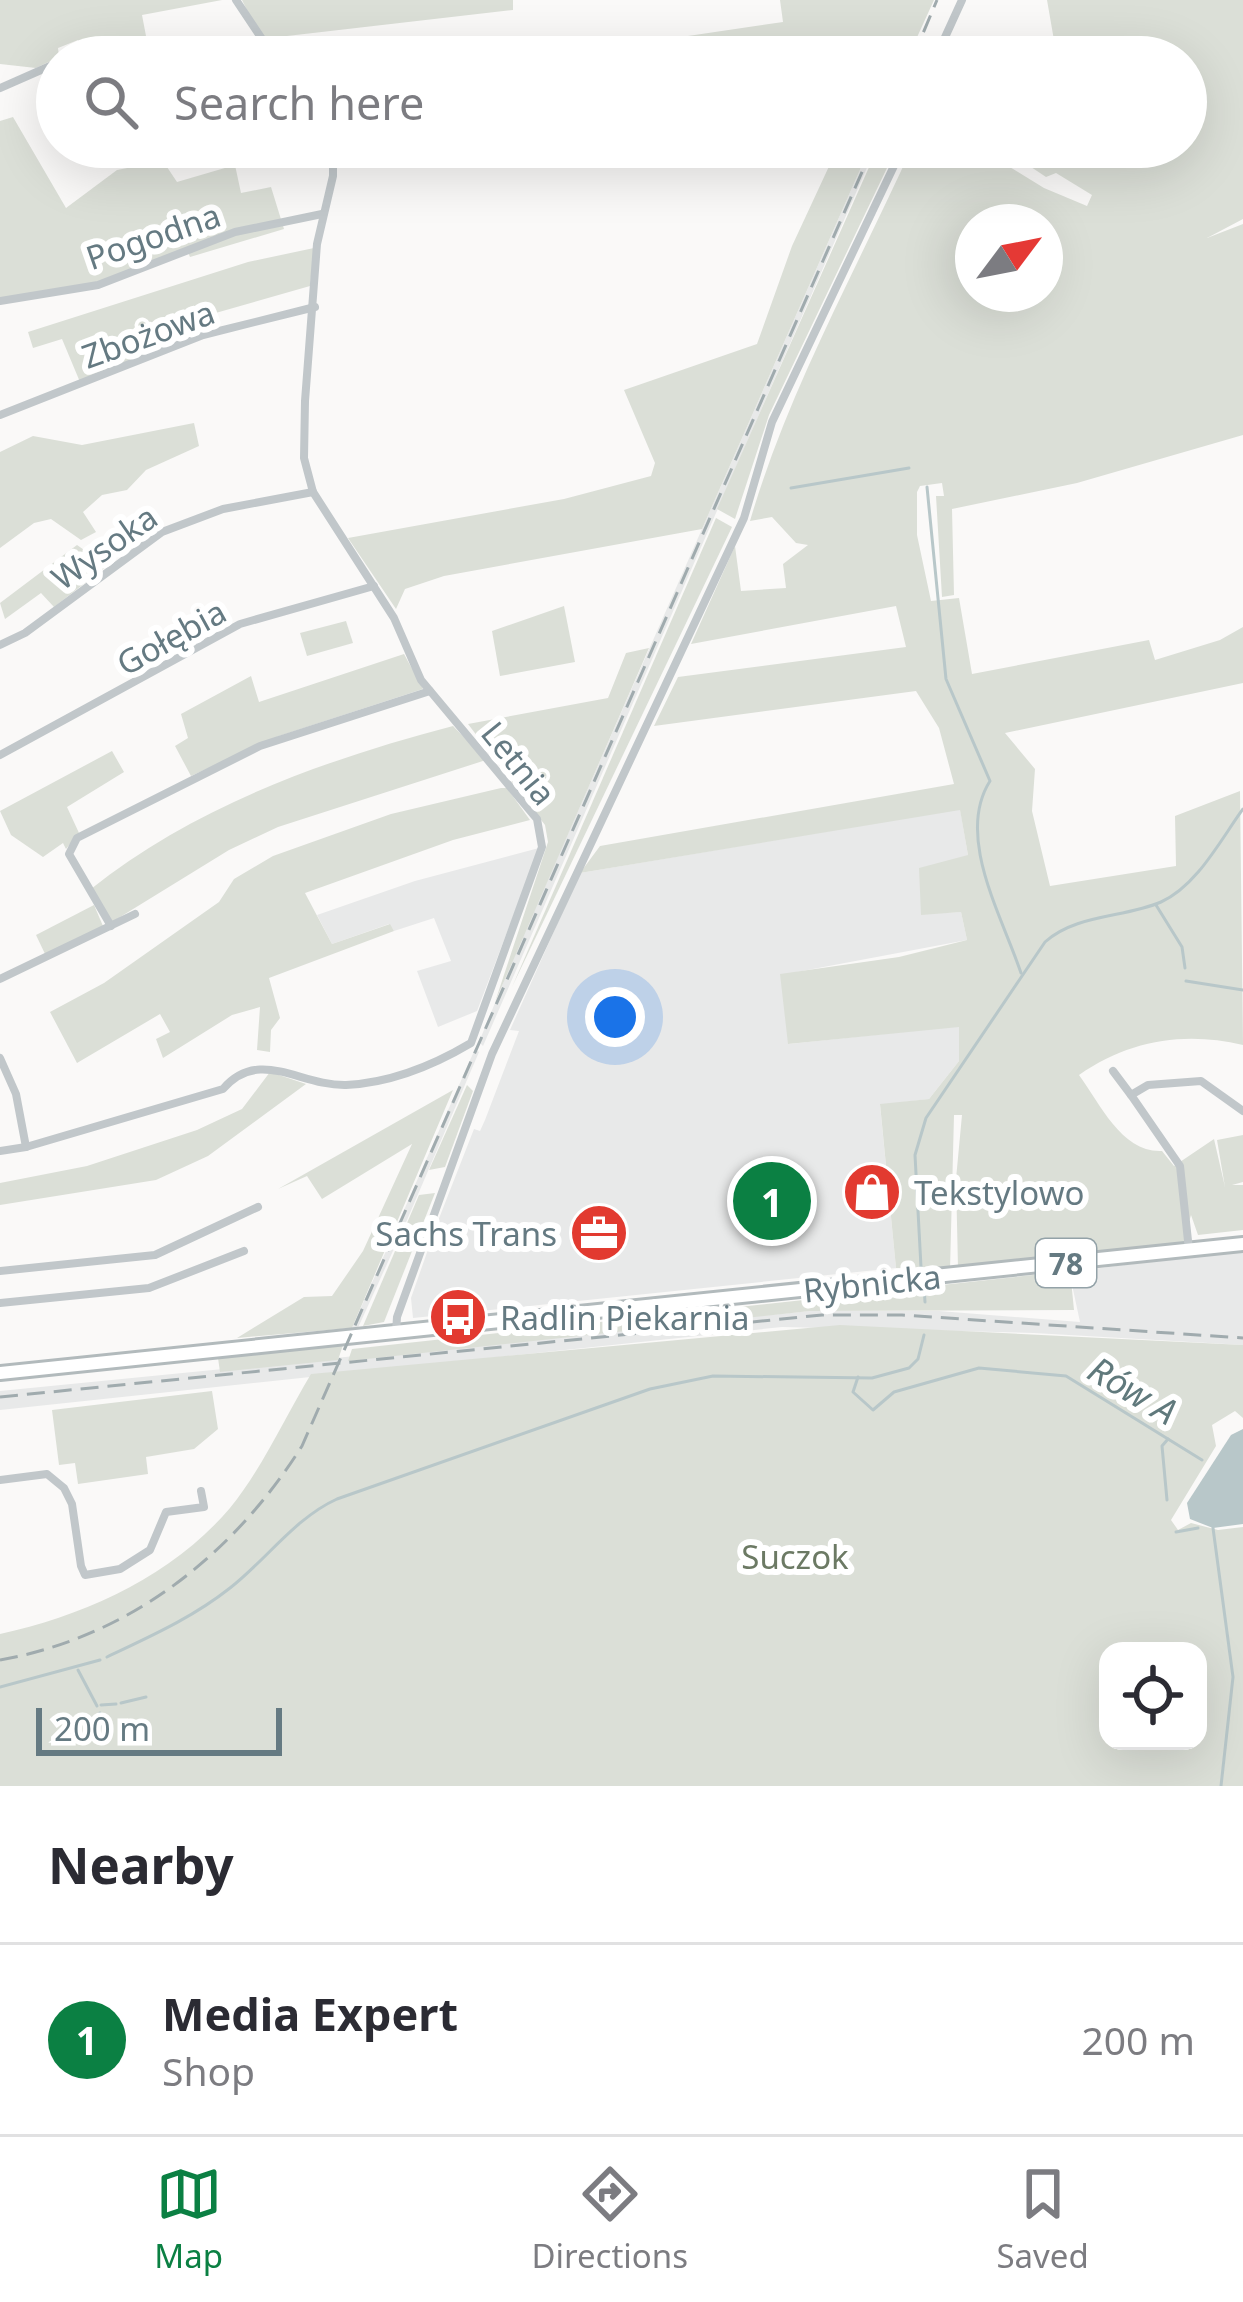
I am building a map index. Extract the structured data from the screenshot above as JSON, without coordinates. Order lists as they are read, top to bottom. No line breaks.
{"streets":{"main road":["78","Rybnicka"],"street":["Pogodna","Zbożowa","Wysoka","Gołębia","Letnia"]},"crossings":[["Pogodna","Letnia"],["Zbożowa","Letnia"],["Wysoka","Letnia"],["Gołębia","Letnia"],["Letnia","Rybnicka"]],"water":["Rów A"],"parks":["Suczok"],"places":{"shop":["Tekstylowo"],"office":["Sachs Trans"],"bus stop":["Radlin Piekarnia"]},"scale_bar":"200 m","north":"top right","page":{"search":"Search here","pins":"1","scale":"200 m","heading":"Nearby","list":[{"mark":"1","name":"Media Expert","note":"Shop","value":"200 m"}],"nav":["Map","Directions","Saved"]}}
